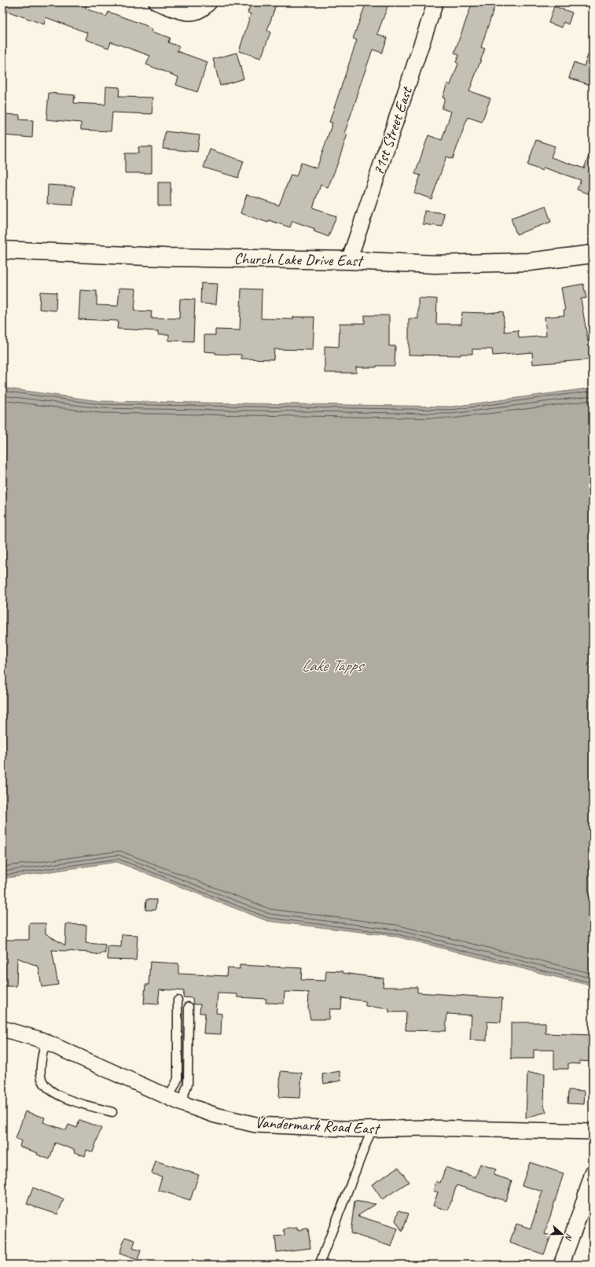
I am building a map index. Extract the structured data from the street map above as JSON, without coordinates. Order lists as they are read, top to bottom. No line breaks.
{"streets":{"street":["71st Street East","Church Lake Drive East","Vandermark Road East"]},"crossings":[["71st Street East","Church Lake Drive East"]],"water":["Lake Tapps"],"north":"right"}
